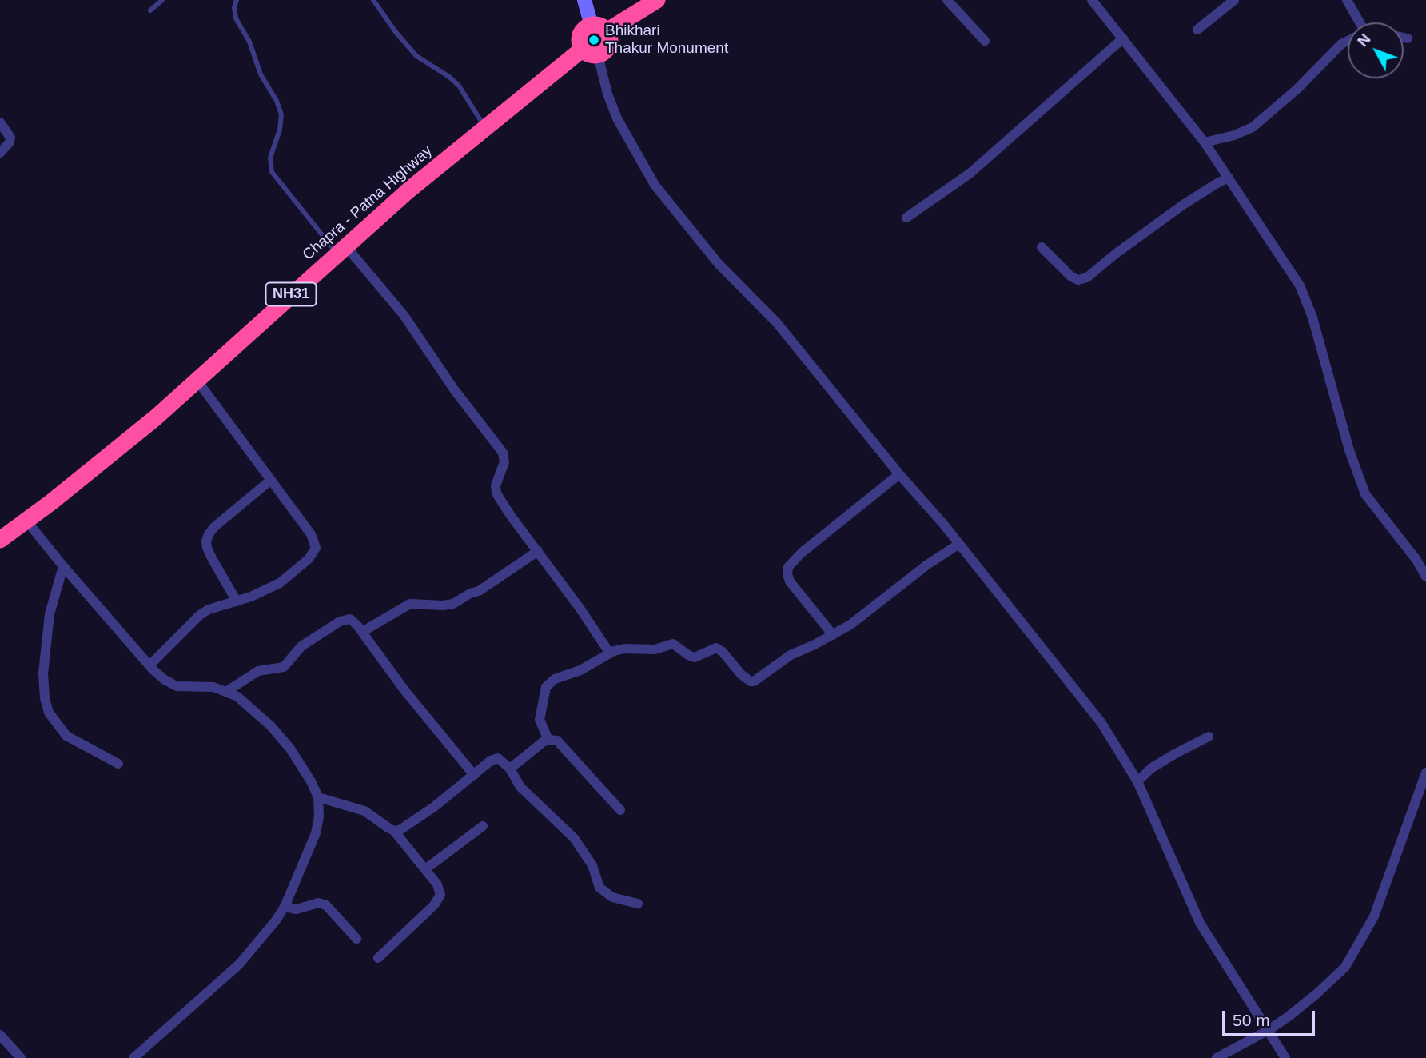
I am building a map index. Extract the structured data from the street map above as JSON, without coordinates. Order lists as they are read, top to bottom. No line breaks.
{"streets":{"highway":["Chapra - Patna Highway","NH31"]},"crossings":[["Chapra - Patna Highway","NH31"]],"places":["Bhikhari Thakur Monument"],"scale_bar":"50 m","north":"top left"}
